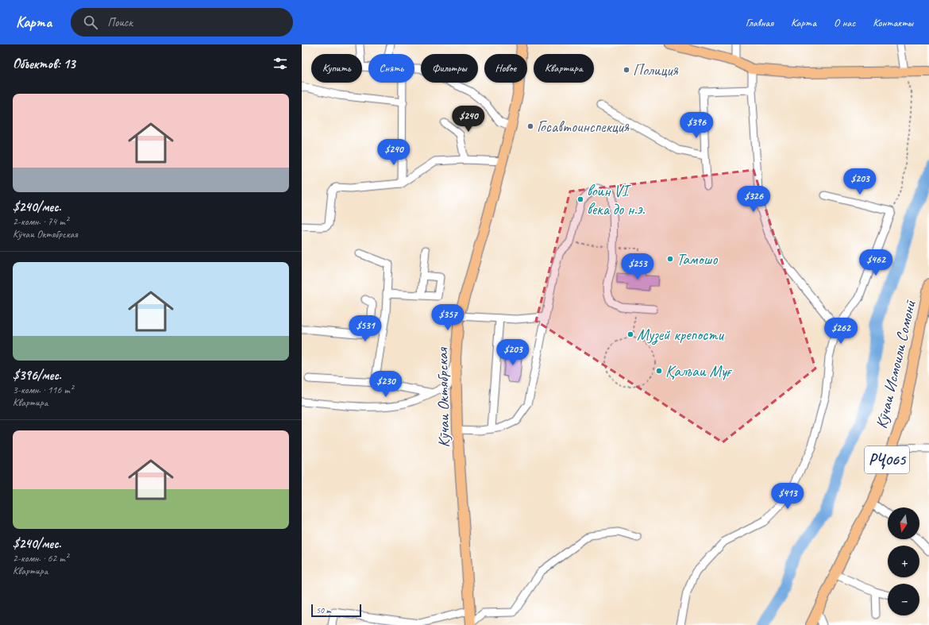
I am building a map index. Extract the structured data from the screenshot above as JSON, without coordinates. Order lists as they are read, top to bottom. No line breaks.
{"streets":{"main road":["Кӯчаи Исмоили Сомонӣ","Кӯчаи Октябрская","РҶ065"]},"places":["Полиция","Госавтоинспекция","воин VI века до н.э.","Тамошо","Музей крепости","Қалъаи Муғ"],"scale_bar":"50 m","north":"bottom","page":{"header":"Карта","search":"Поиск","nav":["Главная","Карта","О нас","Контакты"],"heading":"Объектов: 13","chip":["Купить","Снять","Фильтры","Новое","Квартира"],"list":[{"name":"$240/мес.","note":"2-комн. · 74 m² · Кӯчаи Октябрская"},{"name":"$396/мес.","note":"3-комн. · 116 m² · Квартира"},{"name":"$240/мес.","note":"2-комн. · 62 m² · Квартира"}],"price":["$240","$396","$240","$203","$326","$462","$253","$357","$531","$262","$203","$230","$413"],"map_buttons":["+","−"],"scale":"50 m"}}
